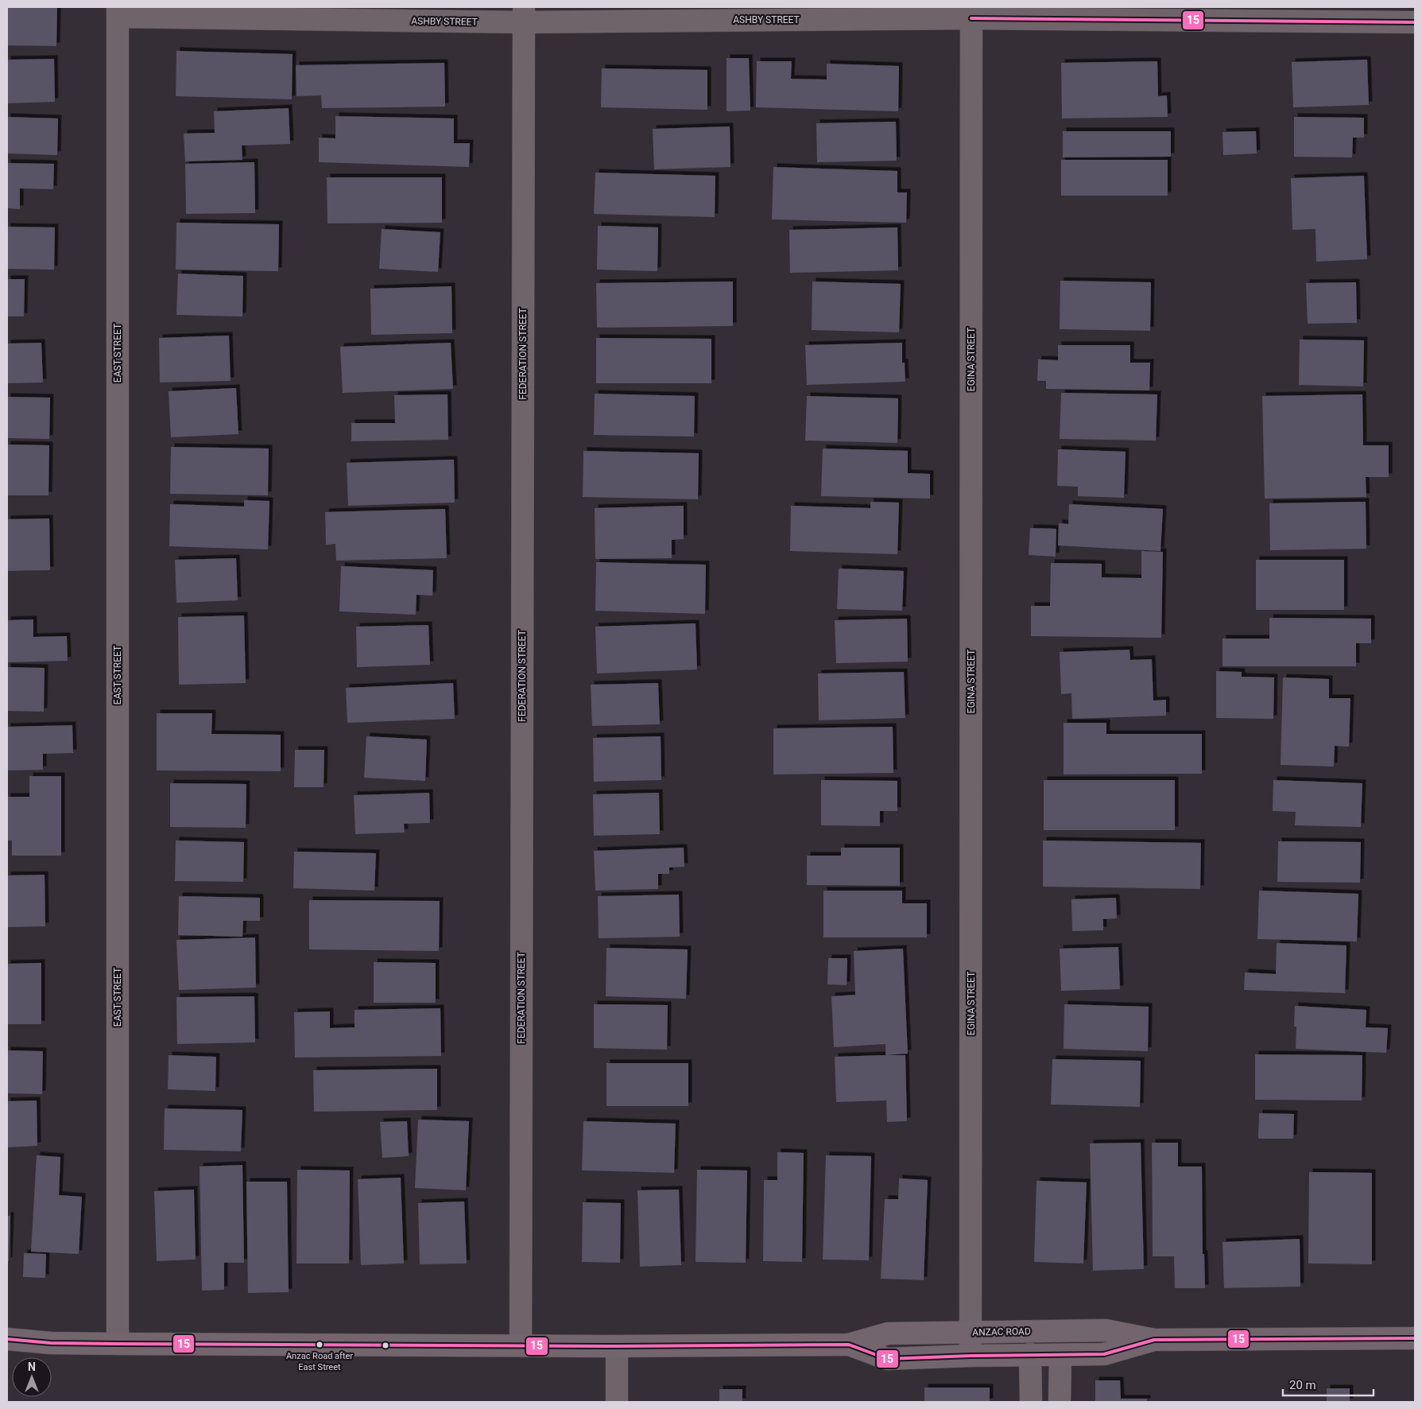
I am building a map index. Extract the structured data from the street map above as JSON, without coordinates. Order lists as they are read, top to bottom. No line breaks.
{"streets":{"main road":["ANZAC ROAD"],"street":["ASHBY STREET","EAST STREET","FEDERATION STREET","EGINA STREET"]},"crossings":[["ASHBY STREET","EAST STREET"],["ASHBY STREET","FEDERATION STREET"],["ASHBY STREET","EGINA STREET"],["EAST STREET","ANZAC ROAD"],["FEDERATION STREET","ANZAC ROAD"],["EGINA STREET","ANZAC ROAD"]],"places":["Anzac Road after East Street"],"lines":["transit line 15"],"scale_bar":"20 m","north":"top"}
